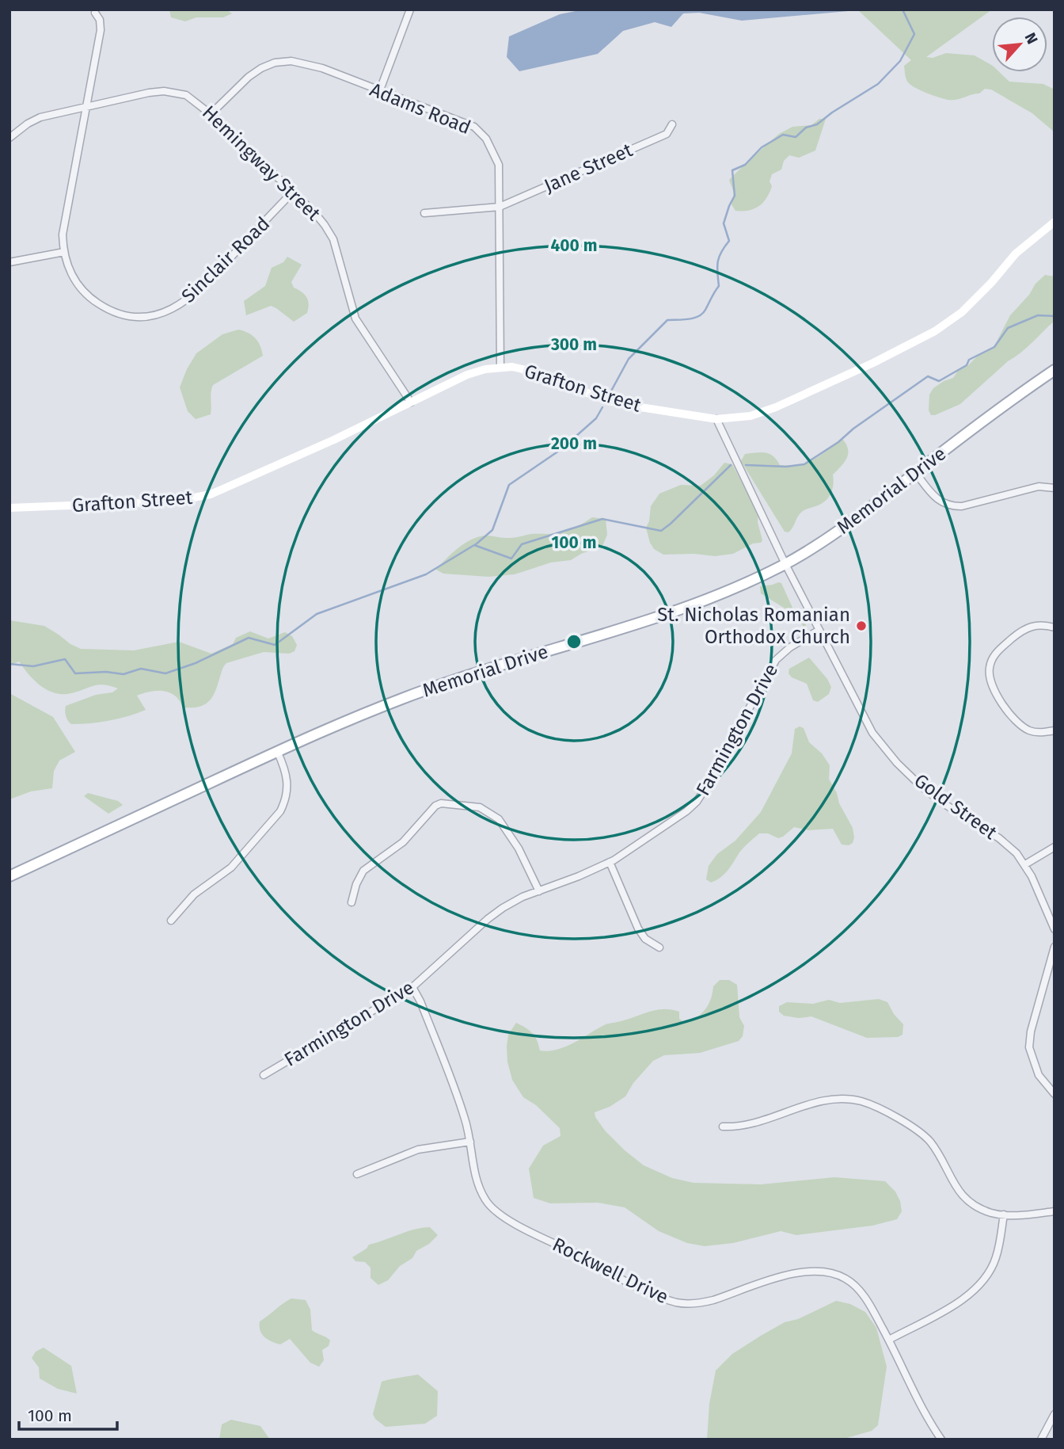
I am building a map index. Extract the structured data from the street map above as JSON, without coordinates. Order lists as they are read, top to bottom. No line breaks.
{"streets":{"main road":["Memorial Drive"],"street":["Adams Road","Hemingway Street","Jane Street","Sinclair Road","Grafton Street","Farmington Drive","Gold Street","Rockwell Drive"]},"crossings":[["Adams Road","Hemingway Street"],["Adams Road","Jane Street"],["Adams Road","Grafton Street"],["Hemingway Street","Sinclair Road"],["Hemingway Street","Grafton Street"],["Grafton Street","Gold Street"],["Memorial Drive","Gold Street"],["Farmington Drive","Gold Street"],["Farmington Drive","Rockwell Drive"]],"places":["St. Nicholas Romanian Orthodox Church"],"scale_bar":"100 m","north":"top right","rings":["400 m","300 m","200 m","100 m"]}
